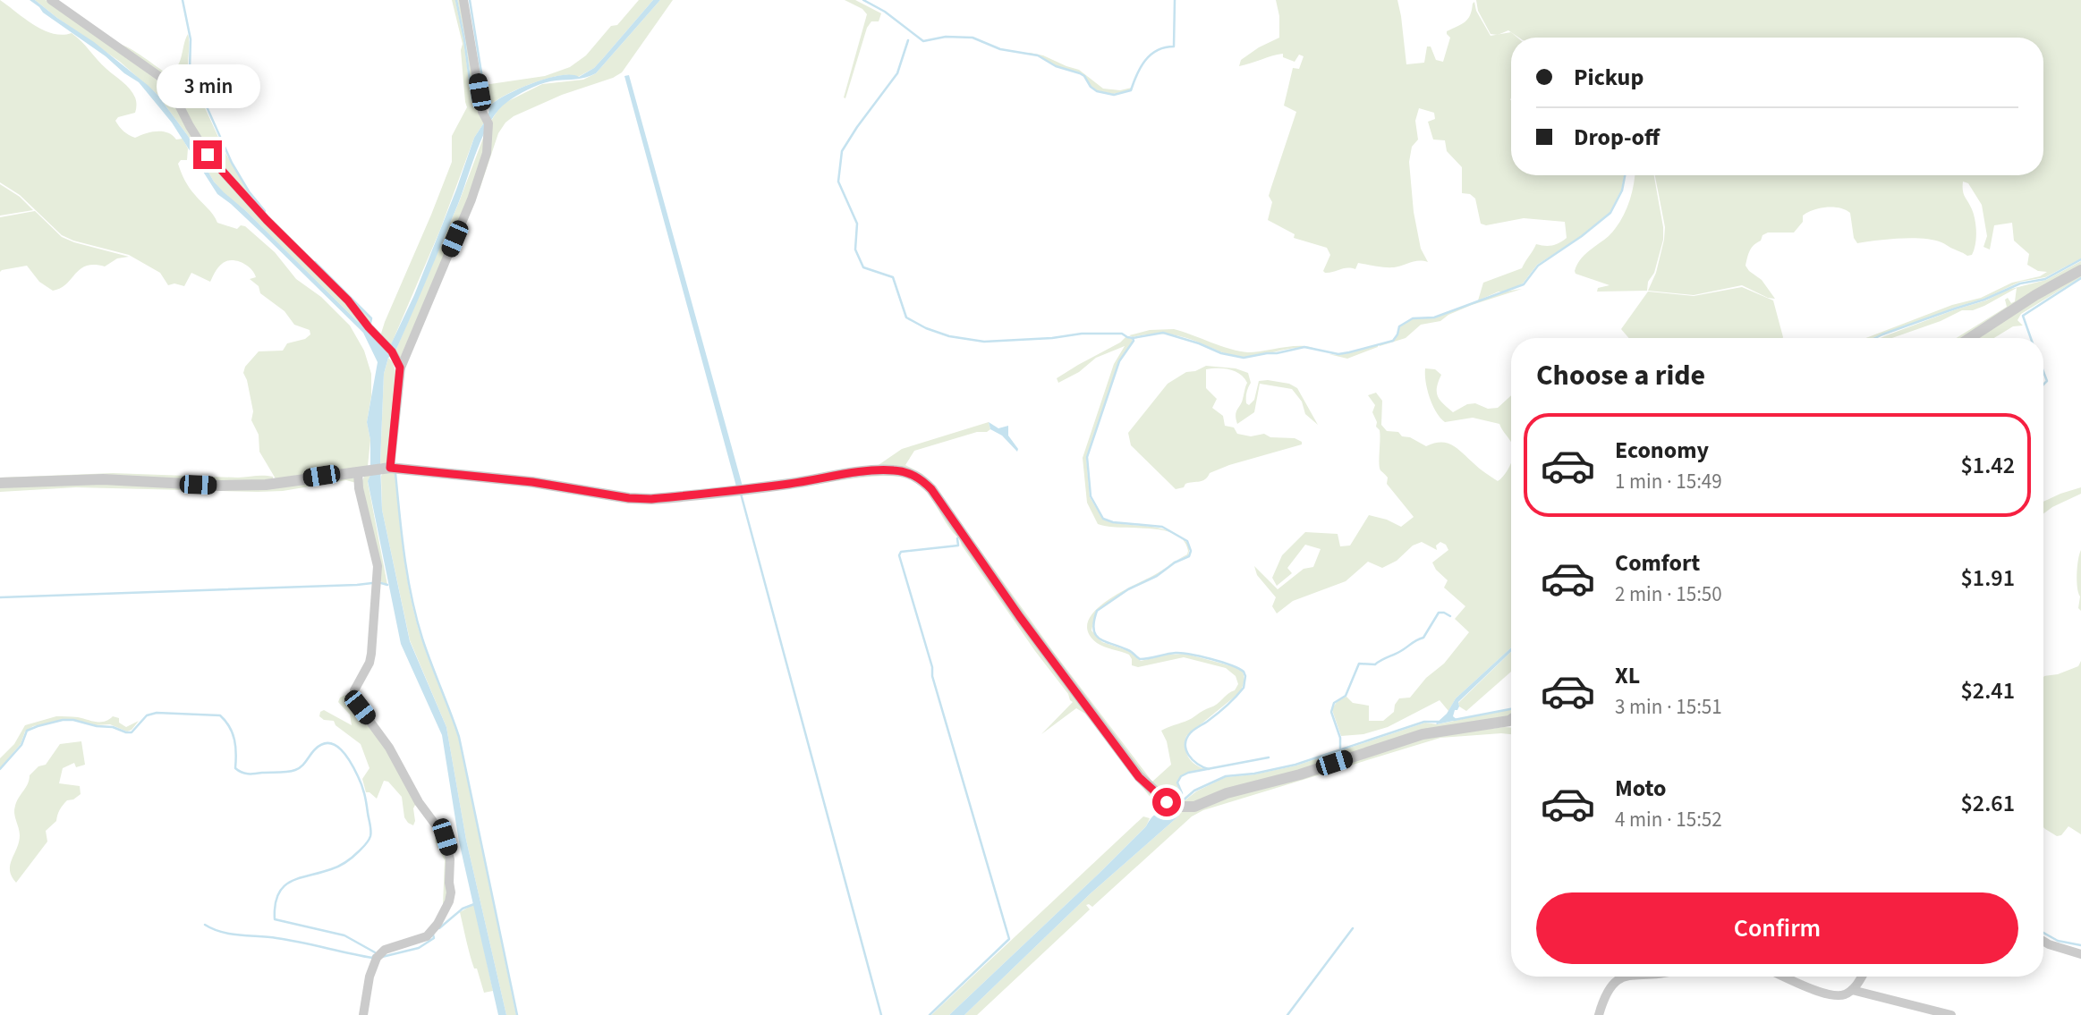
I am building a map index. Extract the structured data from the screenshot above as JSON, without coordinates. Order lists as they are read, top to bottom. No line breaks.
{"page":{"banner":["Pickup","Drop-off"],"bubble":"3 min","heading":"Choose a ride","list":[{"name":"Economy","note":"1 min · 15:49","value":"$1.42"},{"name":"Comfort","note":"2 min · 15:50","value":"$1.91"},{"name":"XL","note":"3 min · 15:51","value":"$2.41"},{"name":"Moto","note":"4 min · 15:52","value":"$2.61"}],"buttons":"Confirm"}}
